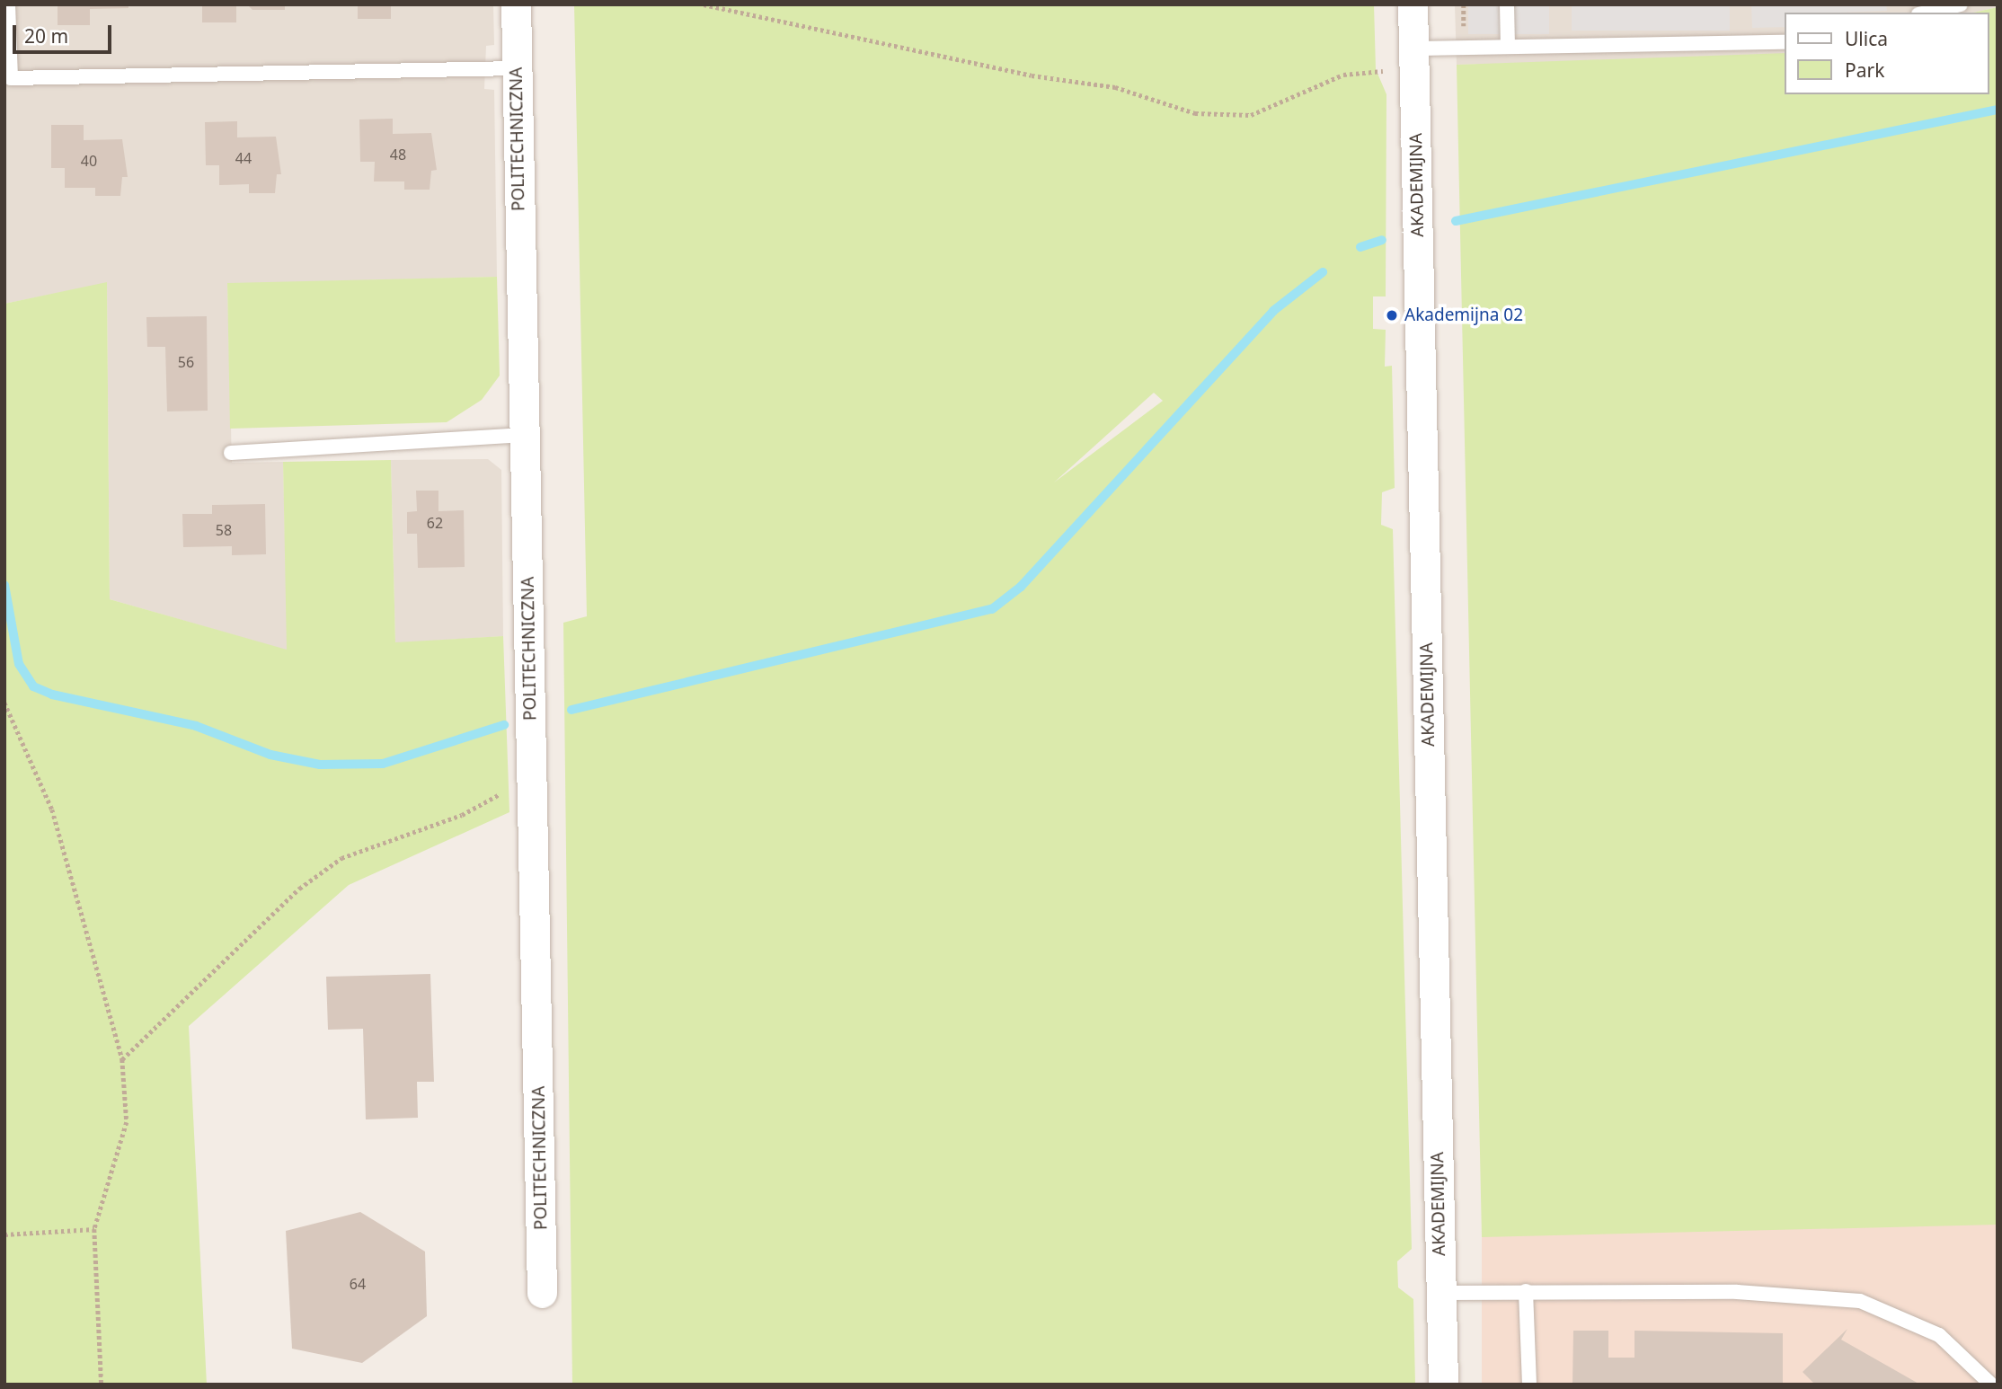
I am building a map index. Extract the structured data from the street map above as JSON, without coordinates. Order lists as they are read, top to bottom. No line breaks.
{"streets":{"street":["POLITECHNICZNA","AKADEMIJNA"]},"places":["Akademijna 02"],"house_numbers":["48","44","40","56","62","58","64"],"legend":["Ulica","Park"],"scale_bar":"20 m"}
